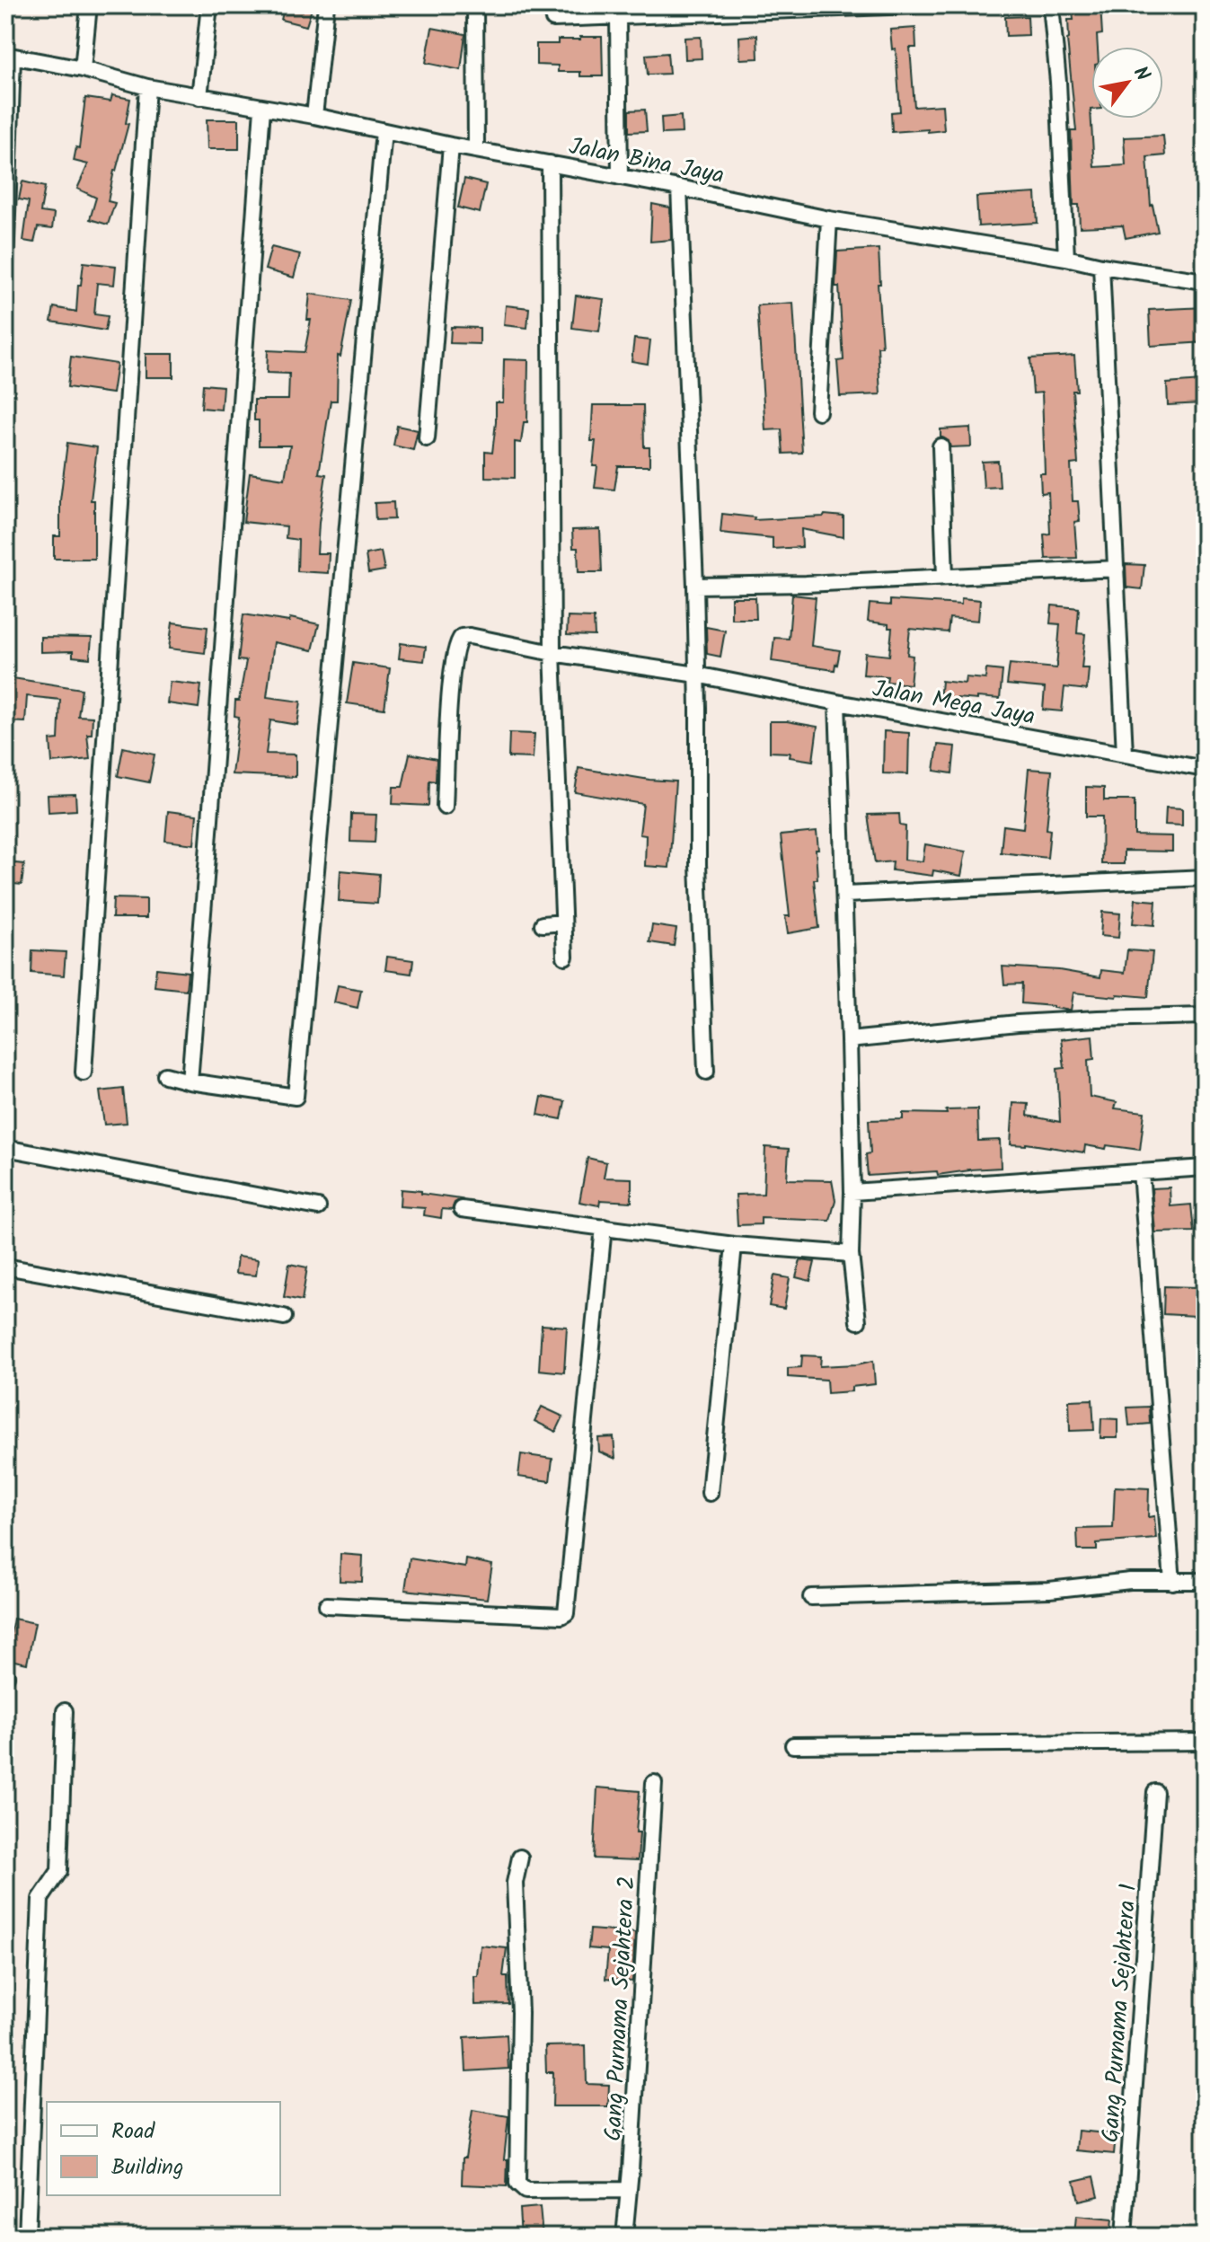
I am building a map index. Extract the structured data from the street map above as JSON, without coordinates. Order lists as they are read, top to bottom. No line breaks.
{"streets":{"street":["Jalan Bina Jaya","Jalan Mega Jaya","Gang Purnama Sejahtera 2","Gang Purnama Sejahtera 1"]},"legend":["Road","Building"],"north":"top right"}
